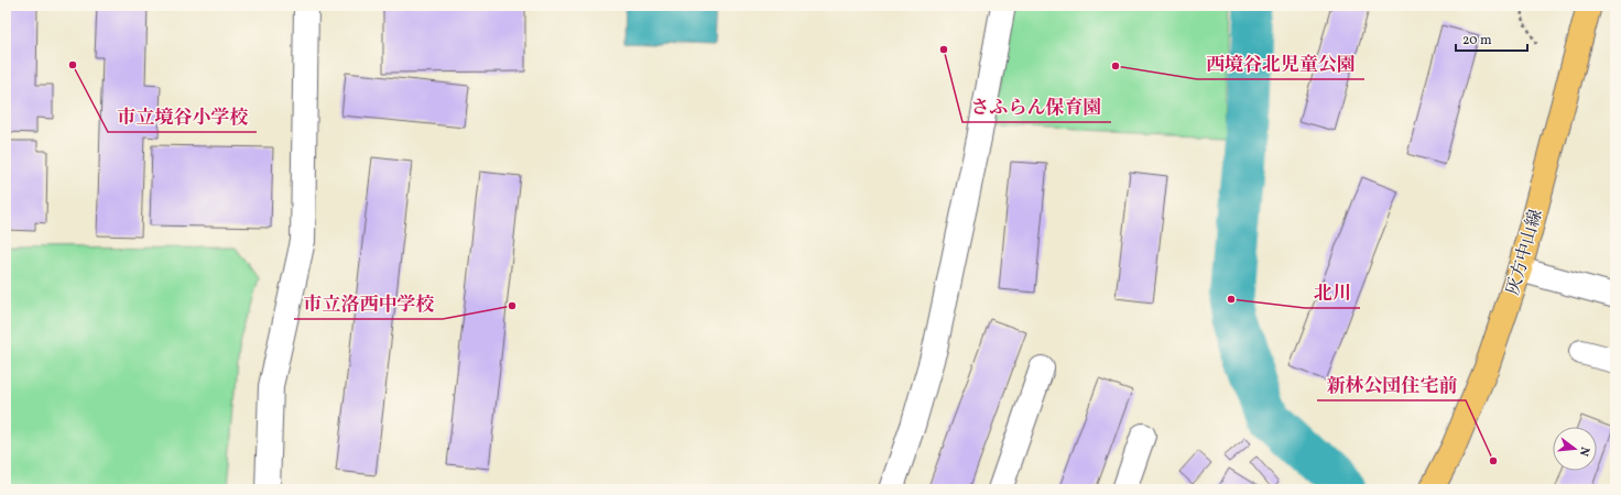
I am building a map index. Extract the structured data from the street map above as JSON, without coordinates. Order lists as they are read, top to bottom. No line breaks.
{"streets":{"main road":["灰方中山線"]},"places":["さふらん保育園","市立境谷小学校","西境谷北児童公園","北川","市立洛西中学校","新林公団住宅前"],"scale_bar":"20 m","north":"right"}
